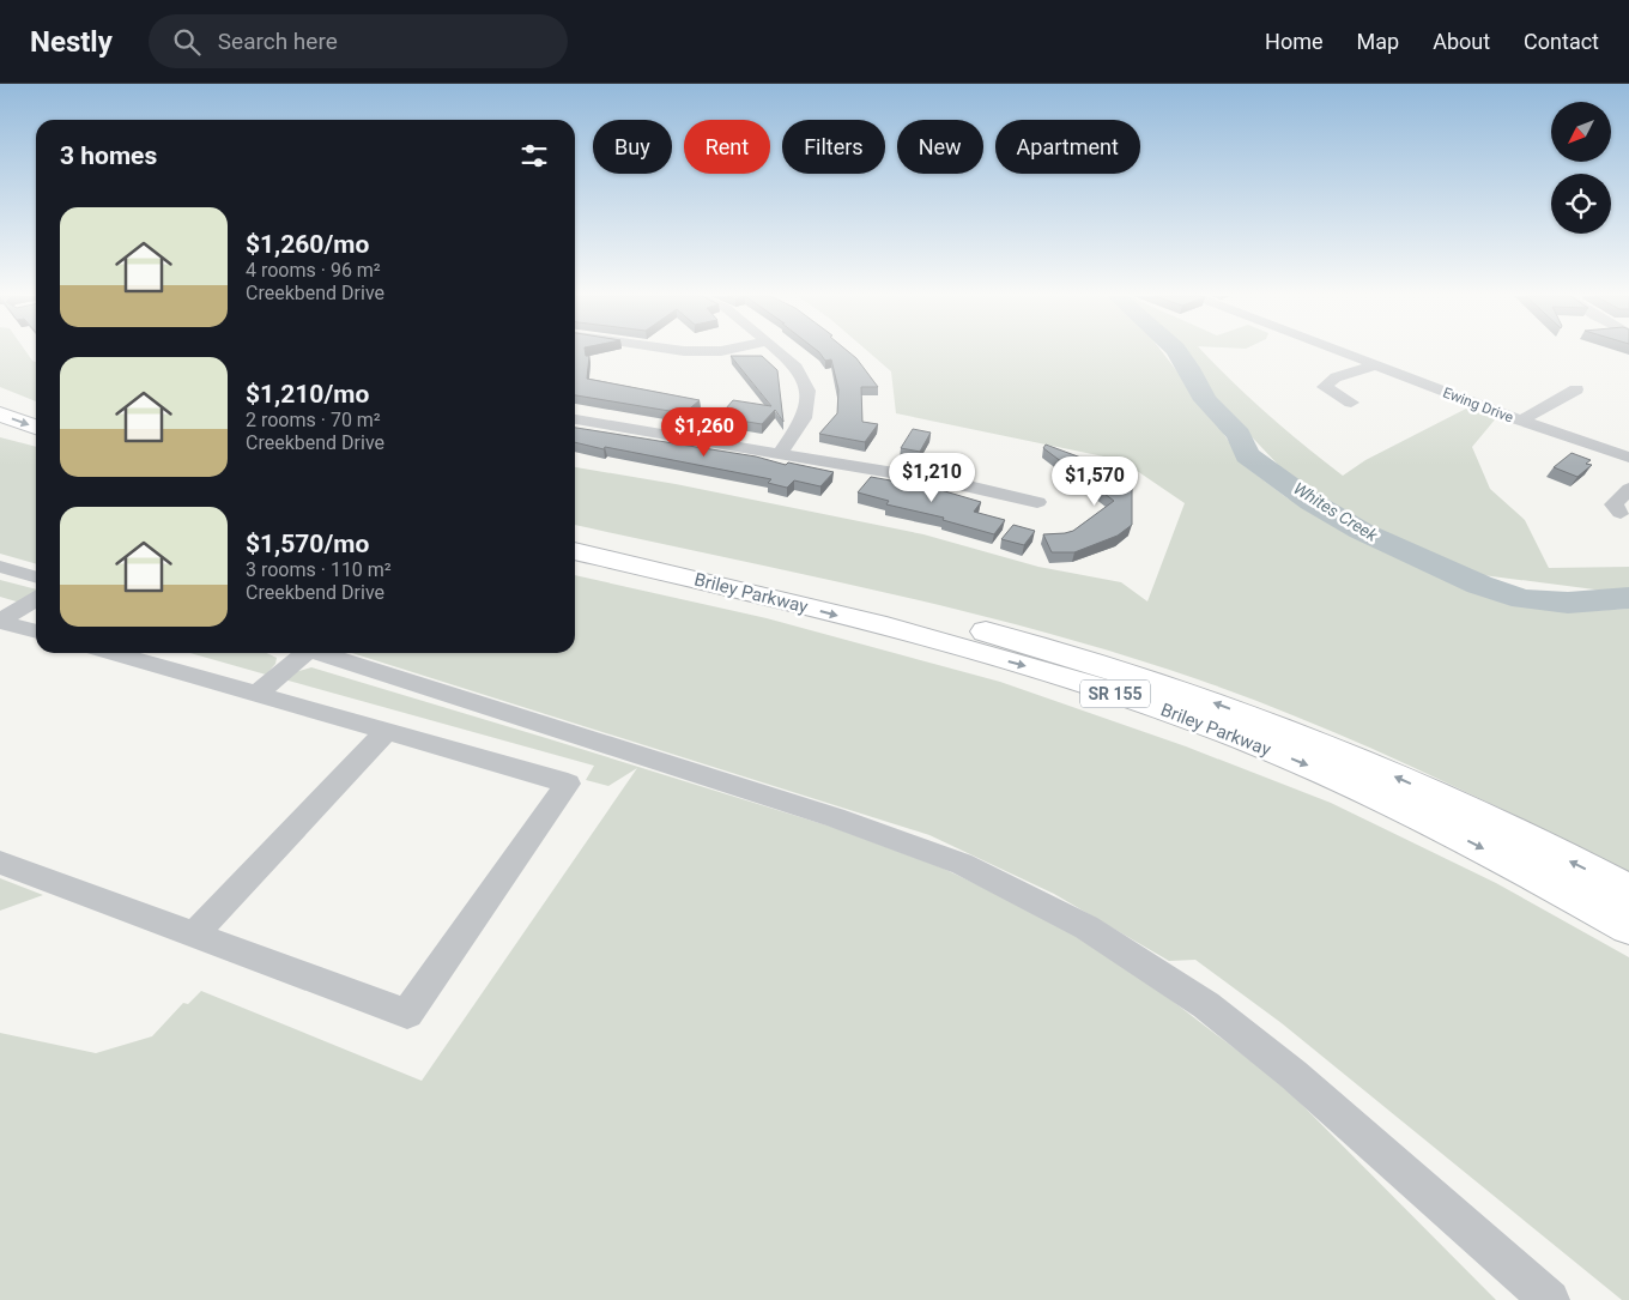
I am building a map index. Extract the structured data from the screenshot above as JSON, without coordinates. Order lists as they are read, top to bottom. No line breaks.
{"streets":{"highway":["Briley Parkway","SR 155"],"street":["Ewing Drive"]},"water":["Whites Creek"],"north":"bottom left","page":{"header":"Nestly","search":"Search here","nav":["Home","Map","About","Contact"],"chip":["Buy","Rent","Filters","New","Apartment"],"heading":"3 homes","list":[{"name":"$1,260/mo","note":"4 rooms · 96 m² · Creekbend Drive"},{"name":"$1,210/mo","note":"2 rooms · 70 m² · Creekbend Drive"},{"name":"$1,570/mo","note":"3 rooms · 110 m² · Creekbend Drive"}],"price":["$1,260","$1,210","$1,570"]}}
